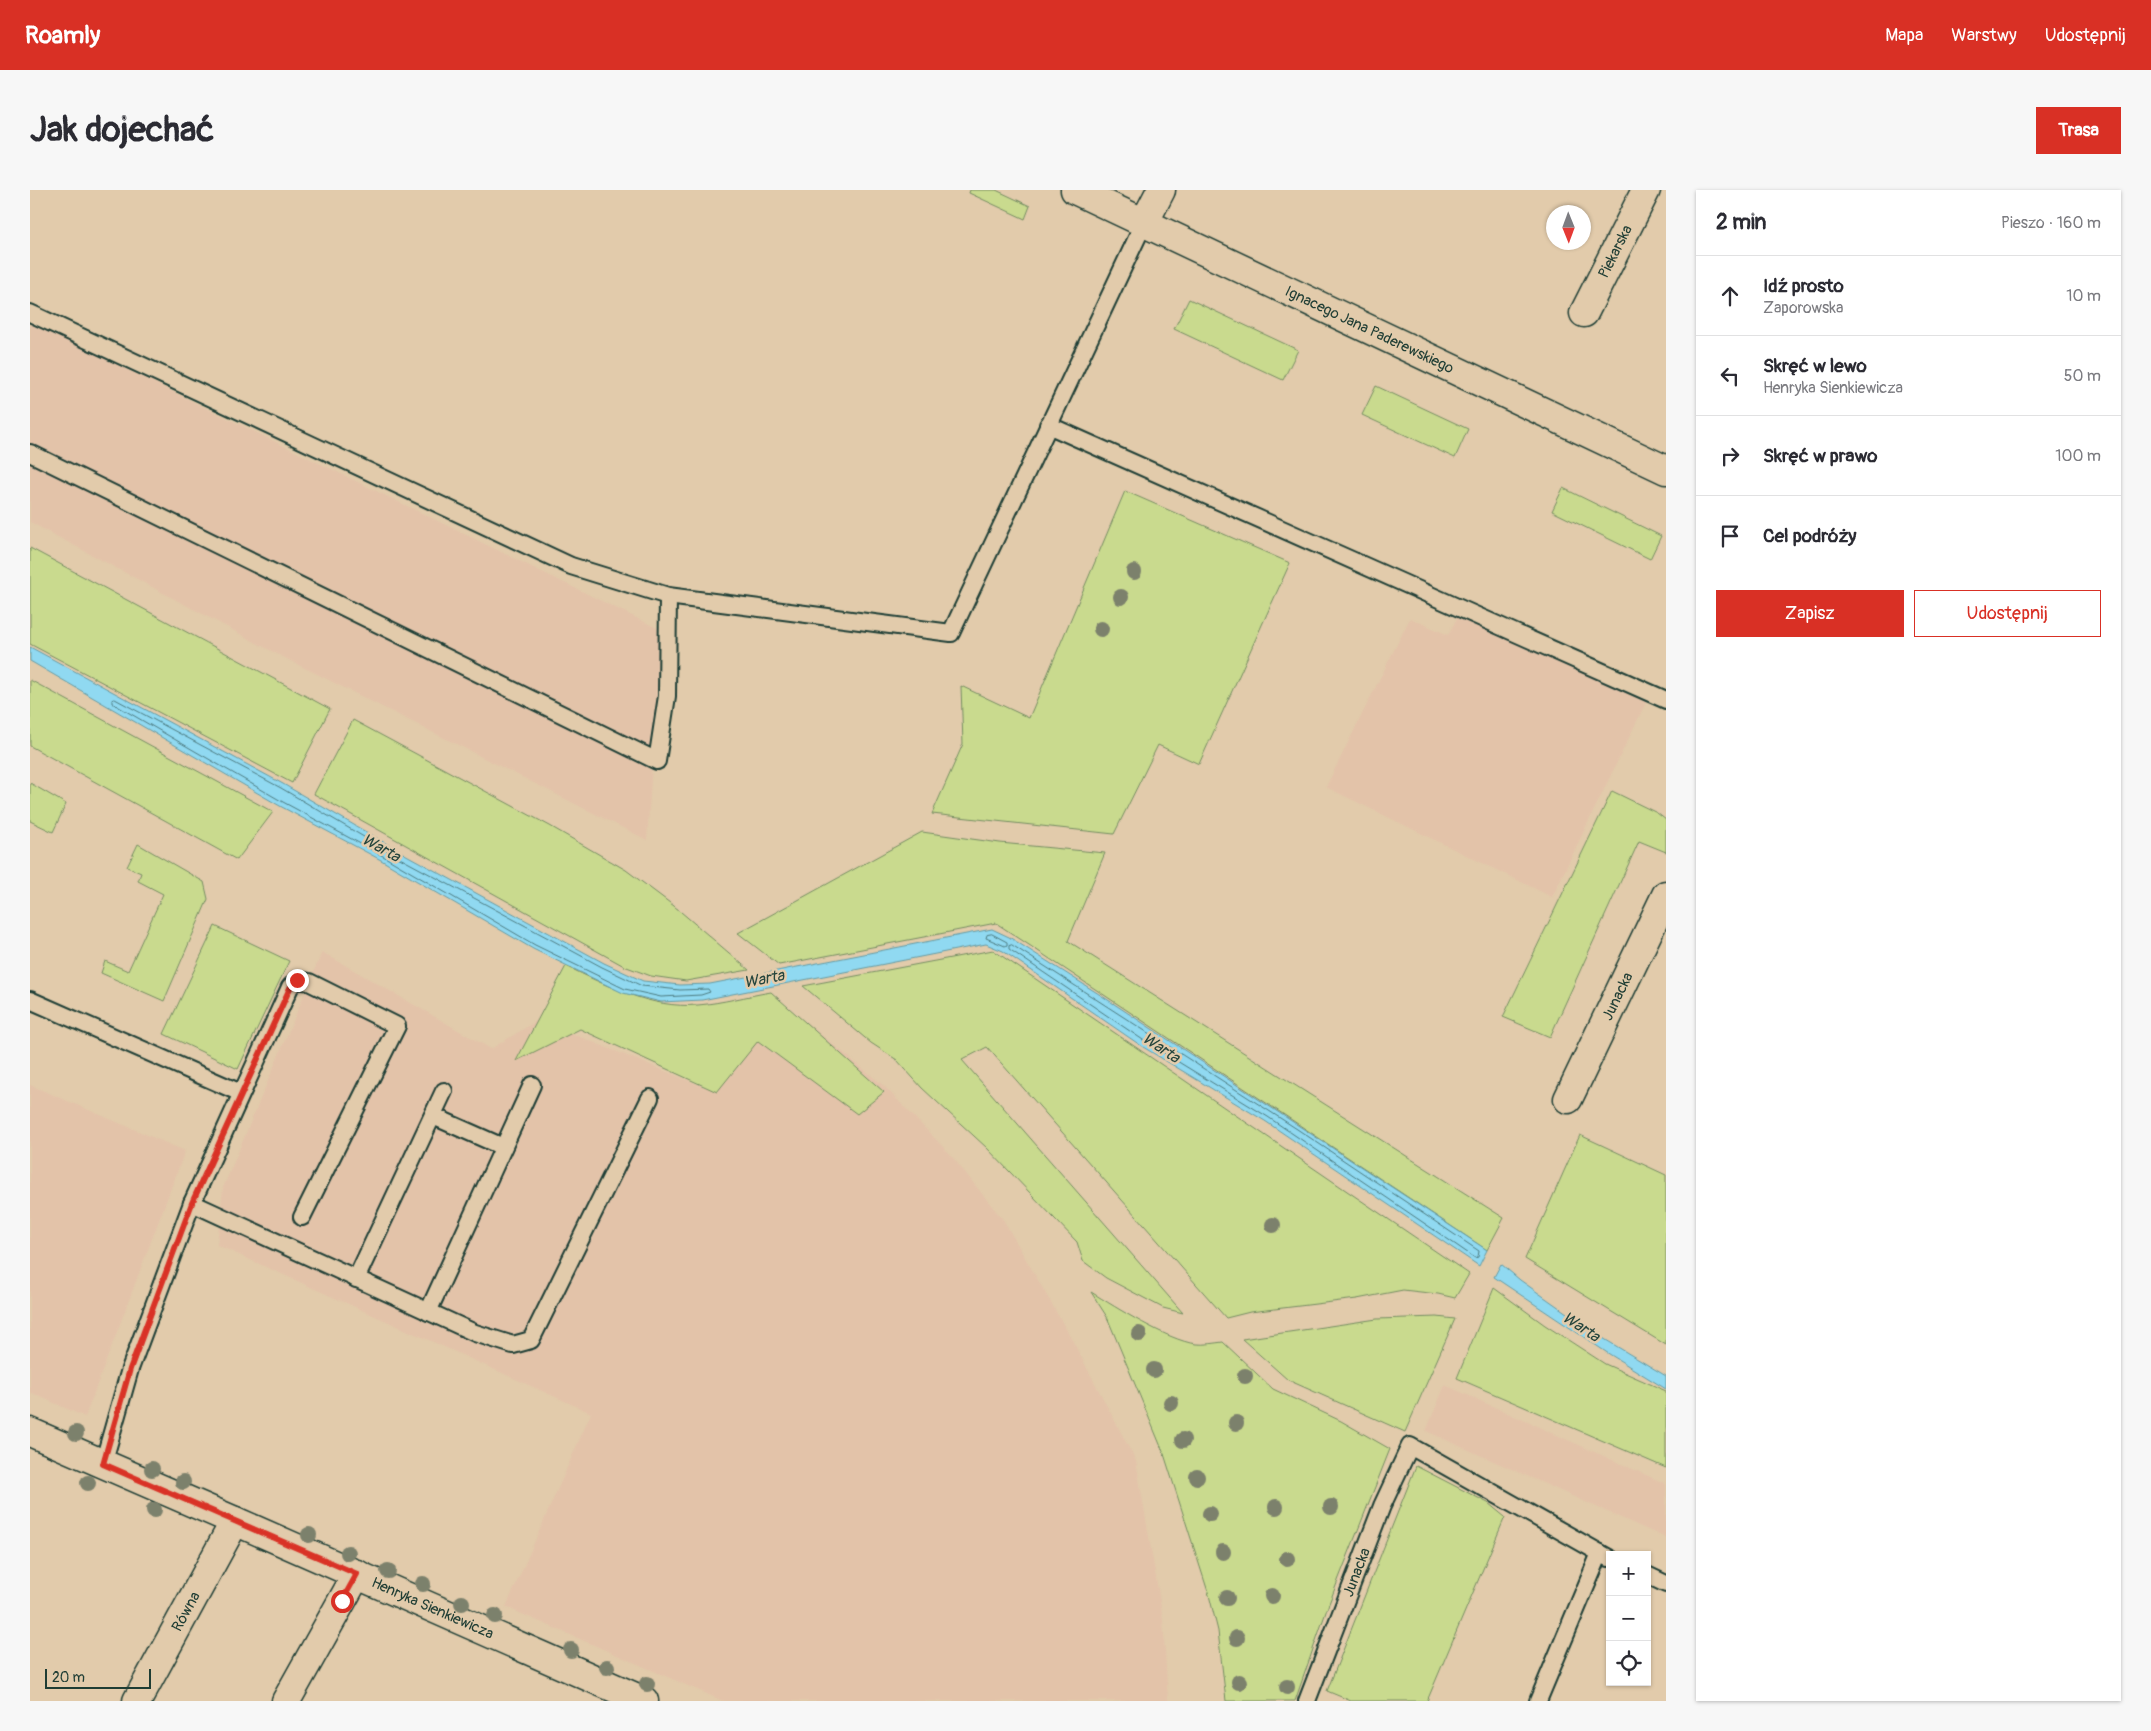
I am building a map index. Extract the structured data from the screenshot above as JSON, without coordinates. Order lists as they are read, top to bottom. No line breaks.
{"streets":{"street":["Piekarska","Ignacego Jana Paderewskiego","Junacka","Henryka Sienkiewicza","Równa"]},"crossings":[["Henryka Sienkiewicza","Równa"]],"water":["Warta"],"scale_bar":"20 m","north":"bottom","page":{"header":"Roamly","nav":["Mapa","Warstwy","Udostępnij"],"buttons":["Trasa",["Zapisz","Udostępnij"]],"title":"Jak dojechać","heading":["2 min","Pieszo · 160 m"],"list":[["Idź prosto","Zaporowska","10 m"],["Skręć w lewo","Henryka Sienkiewicza","50 m"],["Skręć w prawo","100 m"],"Cel podróży"],"map_buttons":["+","−"],"scale":"20 m"}}
